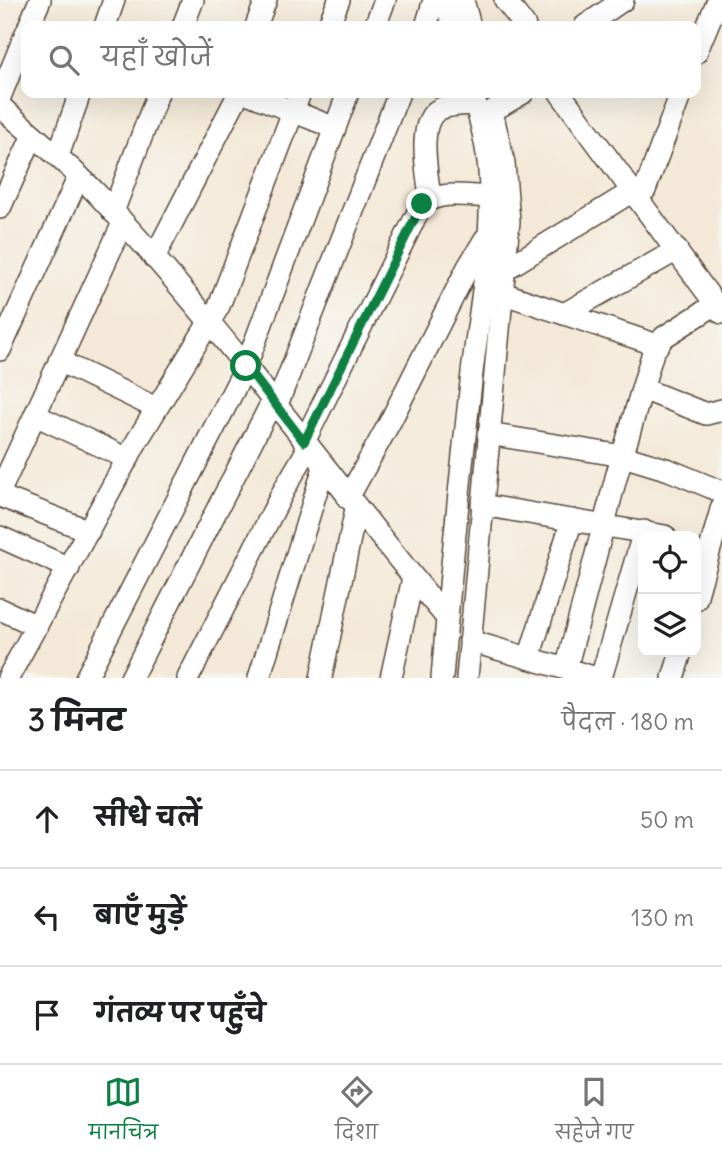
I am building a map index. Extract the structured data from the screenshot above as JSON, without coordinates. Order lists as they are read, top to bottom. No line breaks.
{"page":{"search":"यहाँ खोजें","heading":["3 मिनट","पैदल · 180 m"],"list":[["सीधे चलें","50 m"],["बाएँ मुड़ें","130 m"],"गंतव्य पर पहुँचे"],"nav":["मानचित्र","दिशा","सहेजे गए"]}}
